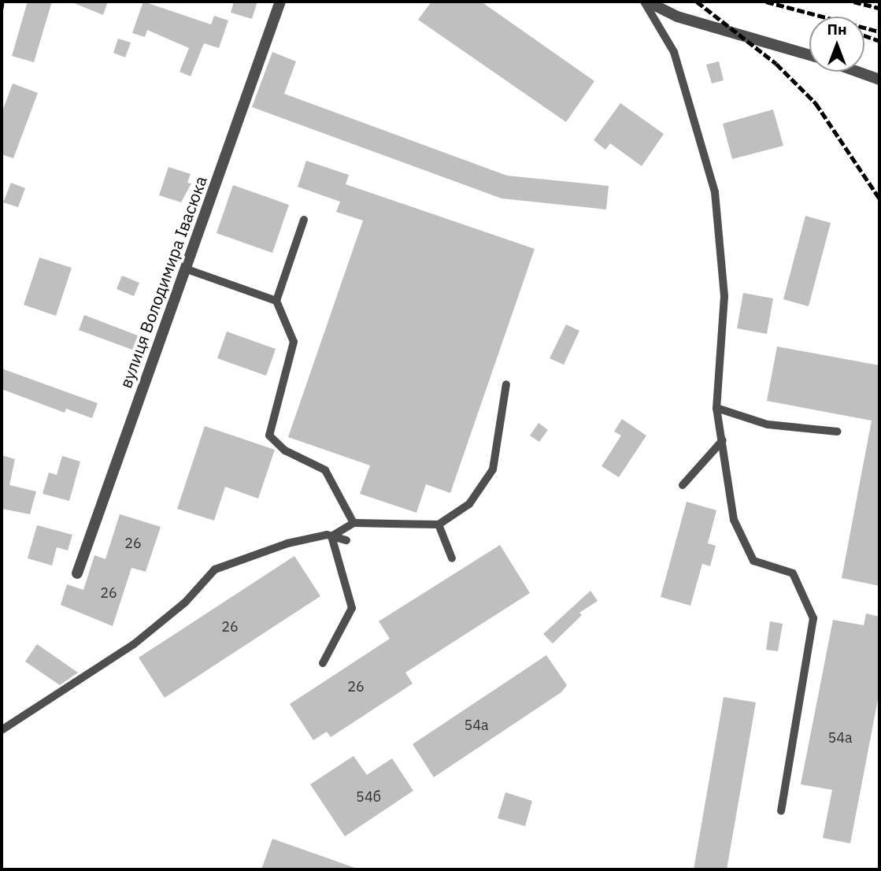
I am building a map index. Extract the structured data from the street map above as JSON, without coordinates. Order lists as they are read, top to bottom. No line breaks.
{"streets":{"street":["вулиця Володимира Івасюка"]},"house_numbers":["26","26","26","26","54а","54а","54б"],"north":"top"}
